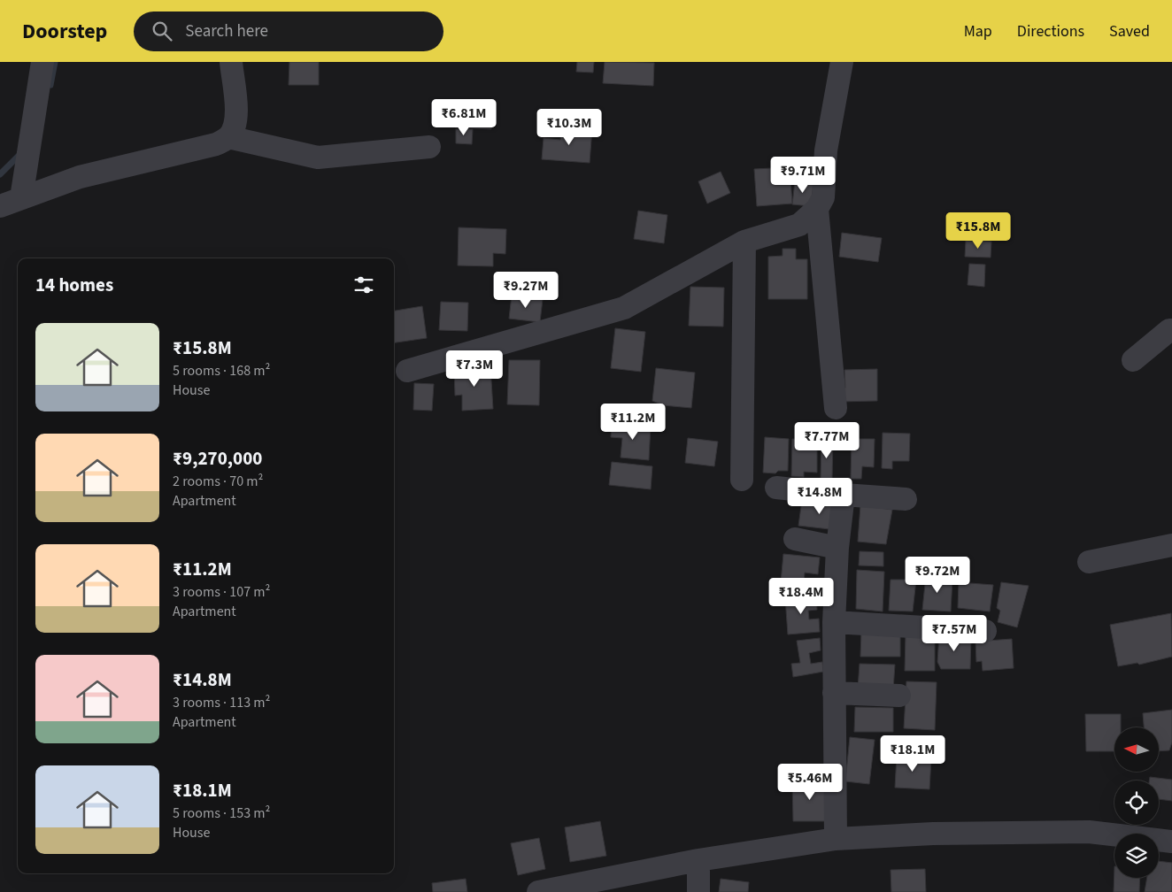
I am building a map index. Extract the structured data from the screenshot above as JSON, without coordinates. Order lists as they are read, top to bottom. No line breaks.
{"north":"left","page":{"header":"Doorstep","search":"Search here","nav":["Map","Directions","Saved"],"price":["₹6.81M","₹10.3M","₹9.71M","₹15.8M","₹9.27M","₹7.3M","₹11.2M","₹7.77M","₹14.8M","₹9.72M","₹18.4M","₹7.57M","₹18.1M","₹5.46M"],"heading":"14 homes","list":[{"name":"₹15.8M","note":"5 rooms · 168 m² · House"},{"name":"₹9,270,000","note":"2 rooms · 70 m² · Apartment"},{"name":"₹11.2M","note":"3 rooms · 107 m² · Apartment"},{"name":"₹14.8M","note":"3 rooms · 113 m² · Apartment"},{"name":"₹18.1M","note":"5 rooms · 153 m² · House"}]}}
